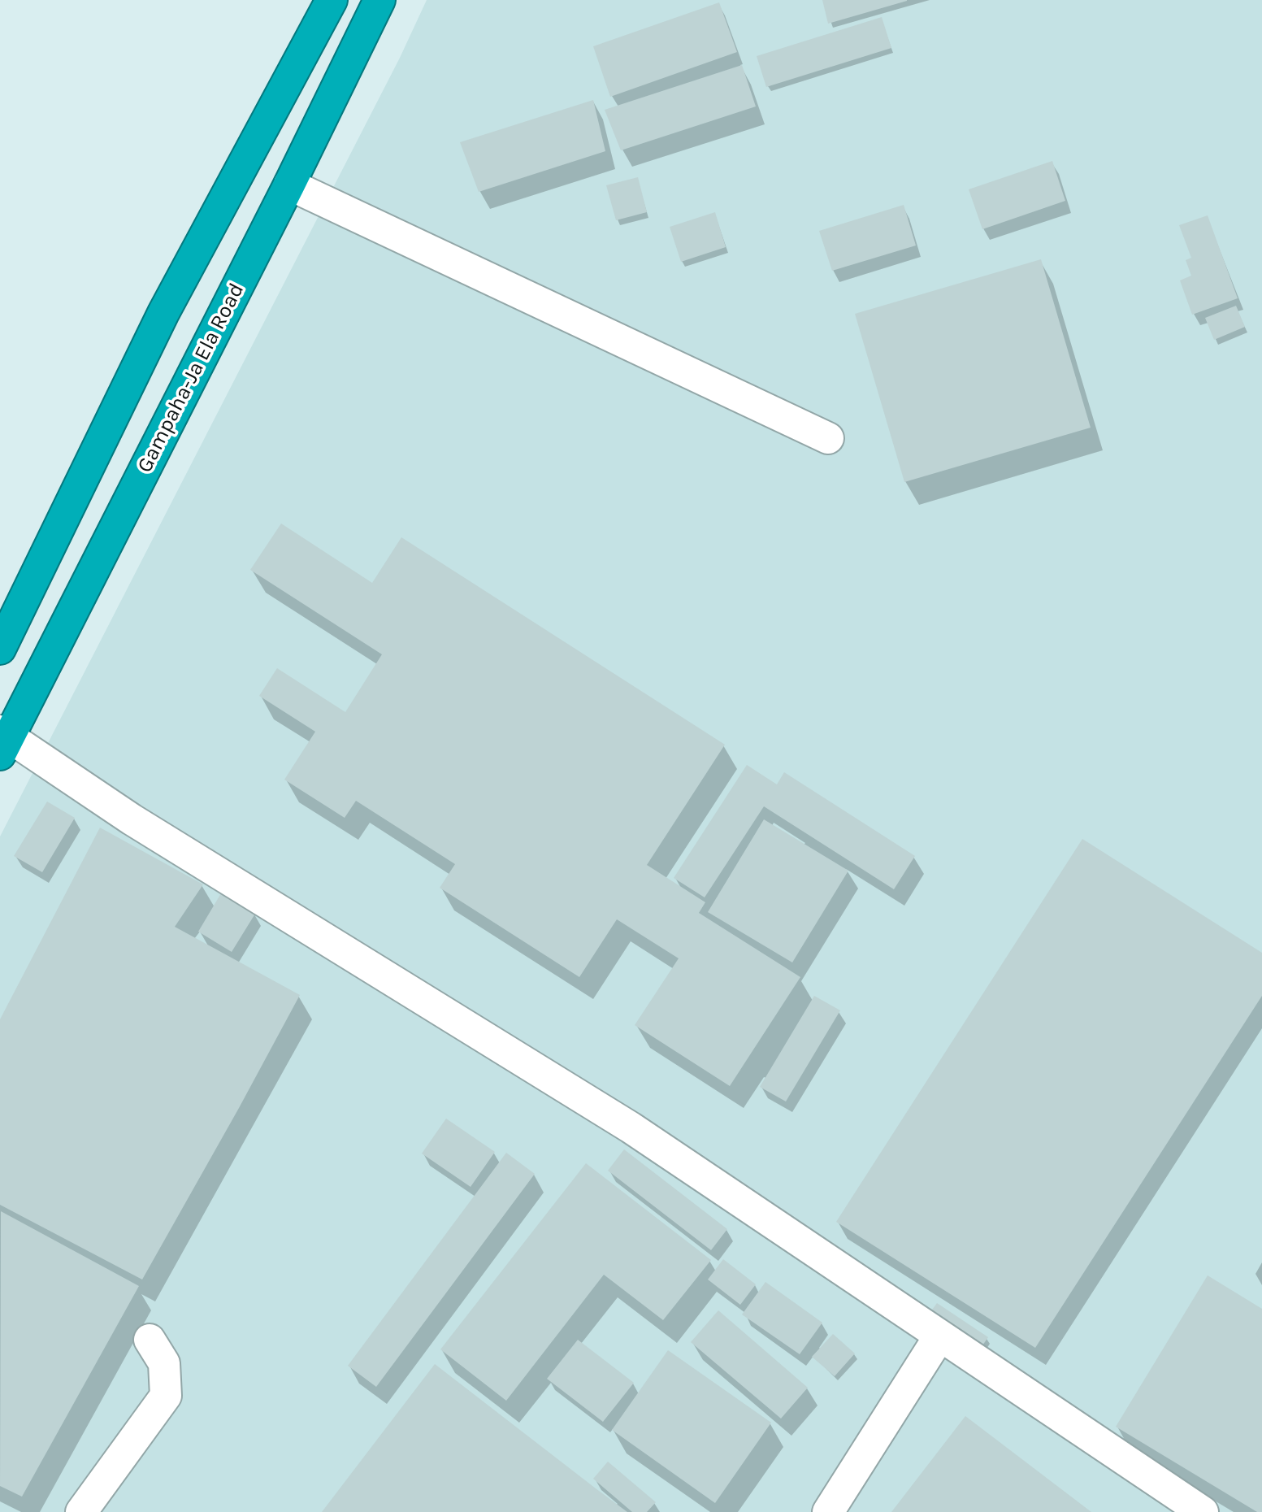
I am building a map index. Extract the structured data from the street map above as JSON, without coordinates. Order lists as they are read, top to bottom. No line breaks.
{"streets":{"highway":["Gampaha-Ja Ela Road"]}}
